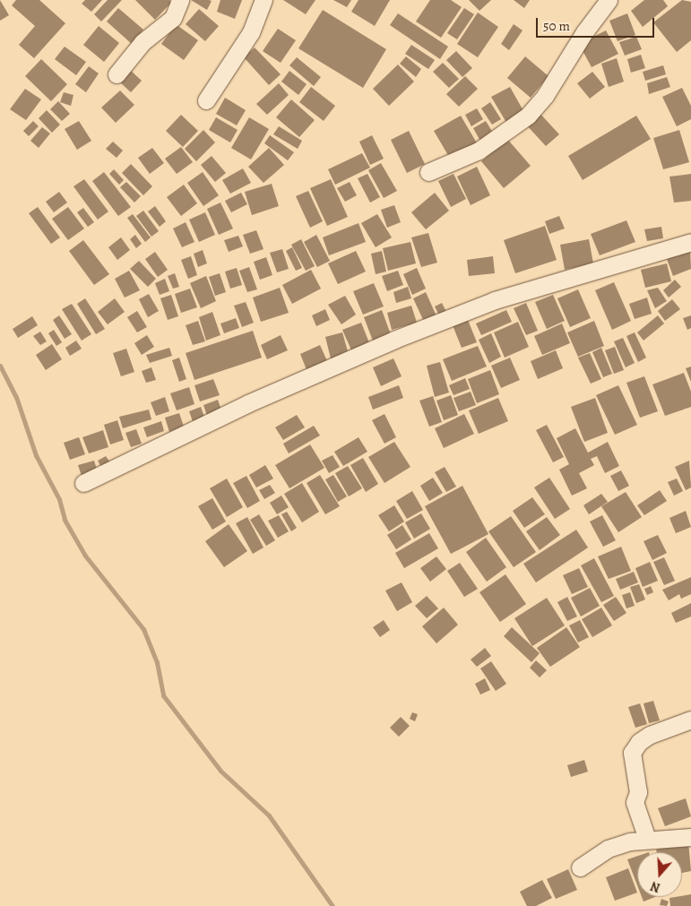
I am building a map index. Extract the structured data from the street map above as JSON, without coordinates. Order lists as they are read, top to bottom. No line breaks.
{"scale_bar":"50 m","north":"bottom"}
